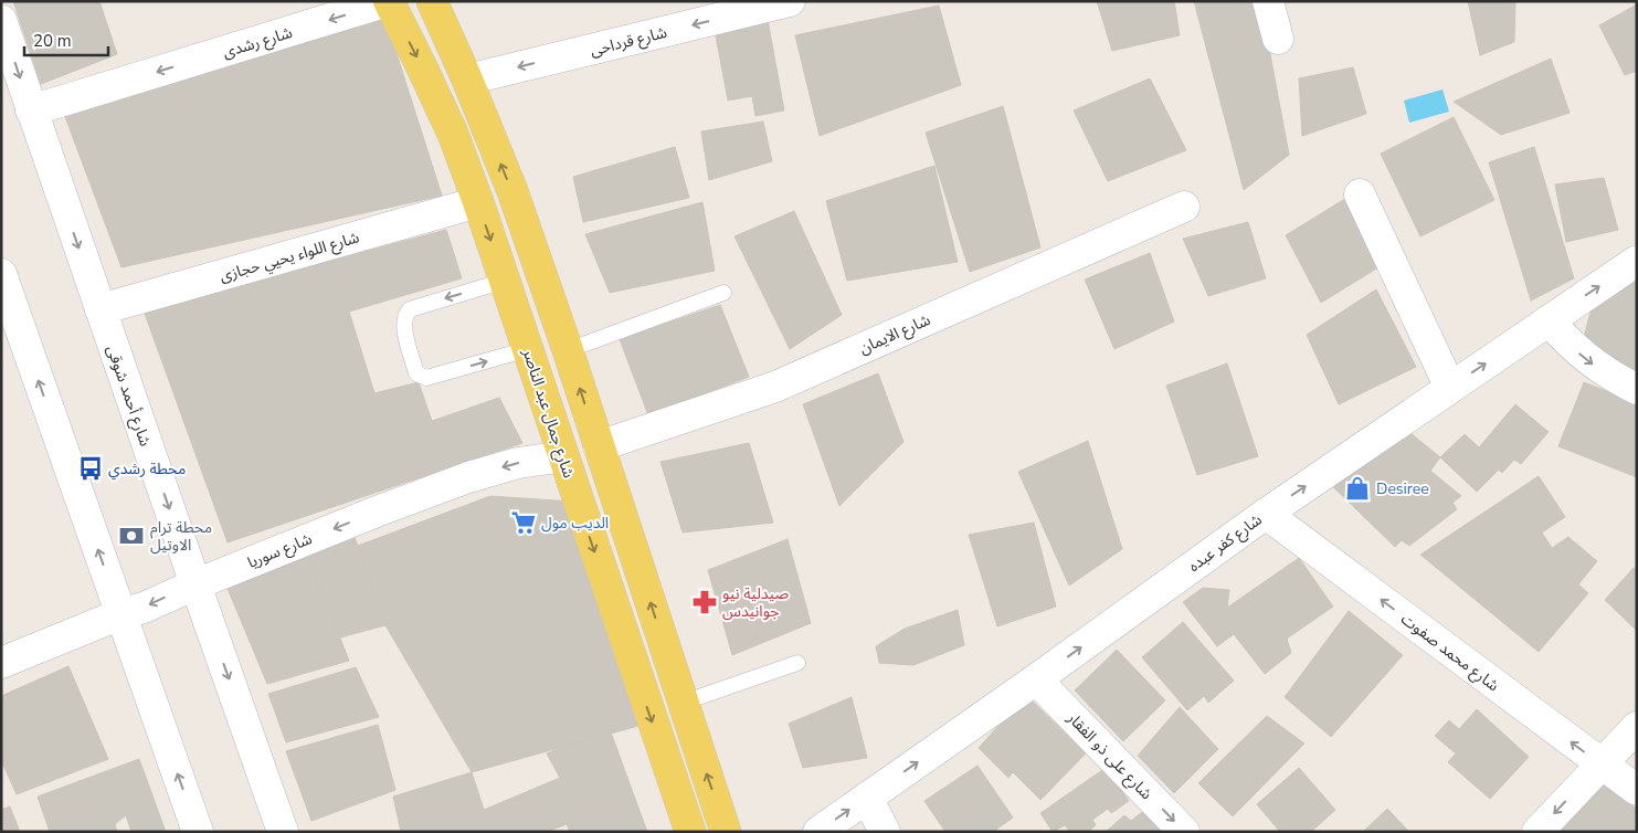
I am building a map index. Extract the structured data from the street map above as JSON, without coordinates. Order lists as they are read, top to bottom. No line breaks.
{"streets":{"main road":["شارع جمال عبد الناصر"],"street":["شارع قرداحى","شارع رشدى","شارع اللواء يحيي حجازى","شارع الايمان","شارع أحمد شوقى","شارع كفر عبده","شارع سوريا","شارع محمد صفوت","شارع على ذو الفقار"]},"crossings":[["شارع رشدى","شارع أحمد شوقى"],["شارع رشدى","شارع جمال عبد الناصر"],["شارع اللواء يحيي حجازى","شارع أحمد شوقى"],["شارع اللواء يحيي حجازى","شارع جمال عبد الناصر"],["شارع أحمد شوقى","شارع سوريا"],["شارع جمال عبد الناصر","شارع سوريا"],["شارع كفر عبده","شارع محمد صفوت"],["شارع كفر عبده","شارع على ذو الفقار"]],"one_way":["شارع قرداحى","شارع رشدى","شارع كفر عبده","شارع سوريا","شارع محمد صفوت","شارع على ذو الفقار"],"places":{"bus stop":["محطة رشدي"],"shop":["Desiree"],"supermarket":["الديب مول"],"bank":["محطة ترام الاوتيل"],"pharmacy":["صيدلية نيو جوانيدس"]},"scale_bar":"20 m"}
